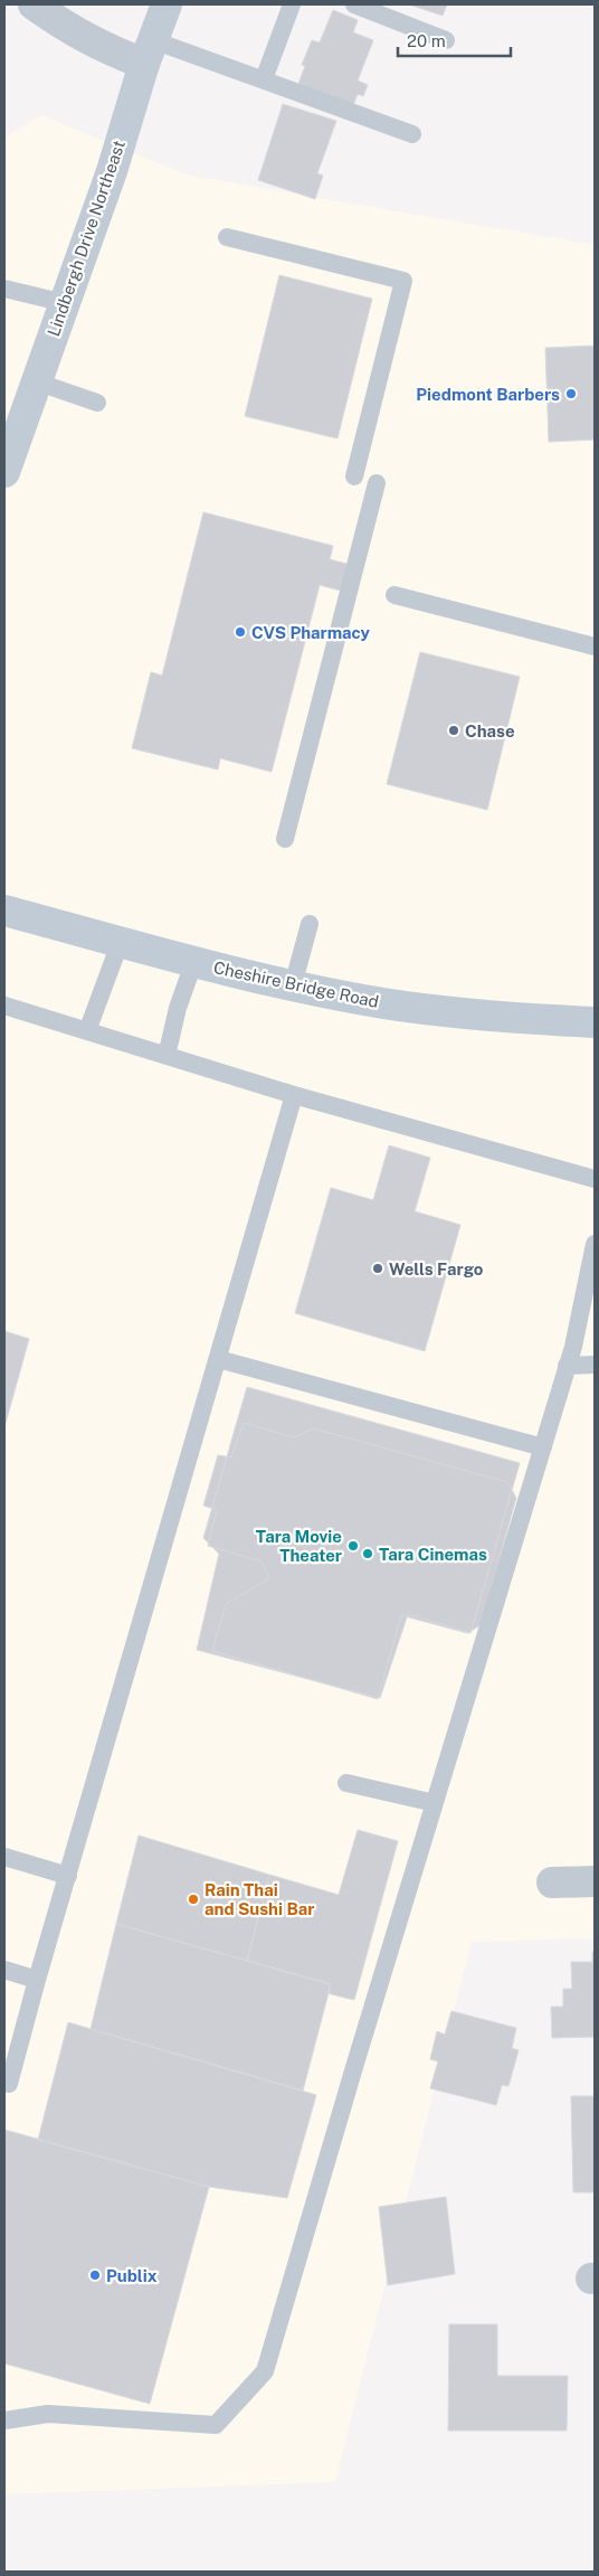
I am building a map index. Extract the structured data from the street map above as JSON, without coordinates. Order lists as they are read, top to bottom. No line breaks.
{"streets":{"main road":["Lindbergh Drive Northeast","Cheshire Bridge Road"]},"places":["Piedmont Barbers","CVS Pharmacy","Chase","Wells Fargo","Tara Movie Theater","Tara Cinemas","Rain Thai and Sushi Bar","Publix"],"scale_bar":"20 m"}
